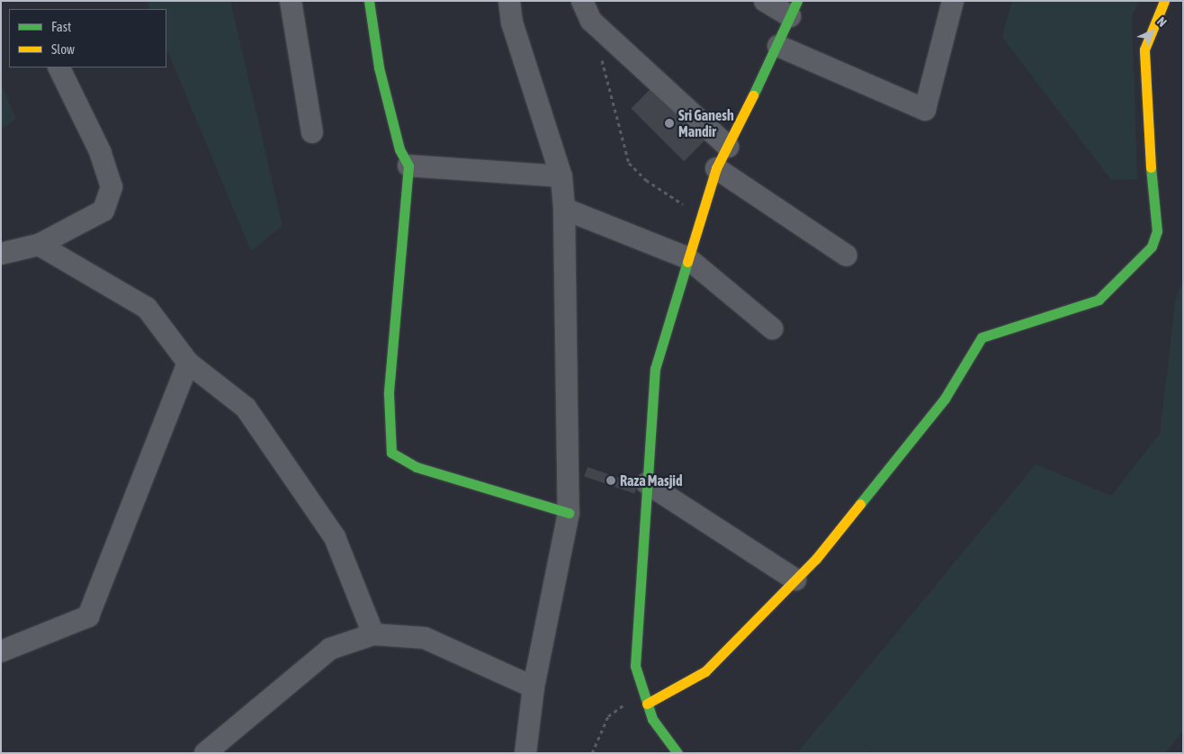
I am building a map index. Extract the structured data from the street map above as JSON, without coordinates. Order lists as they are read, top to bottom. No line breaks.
{"places":["Sri Ganesh Mandir","Raza Masjid"],"legend":["Fast","Slow"],"north":"top right"}
